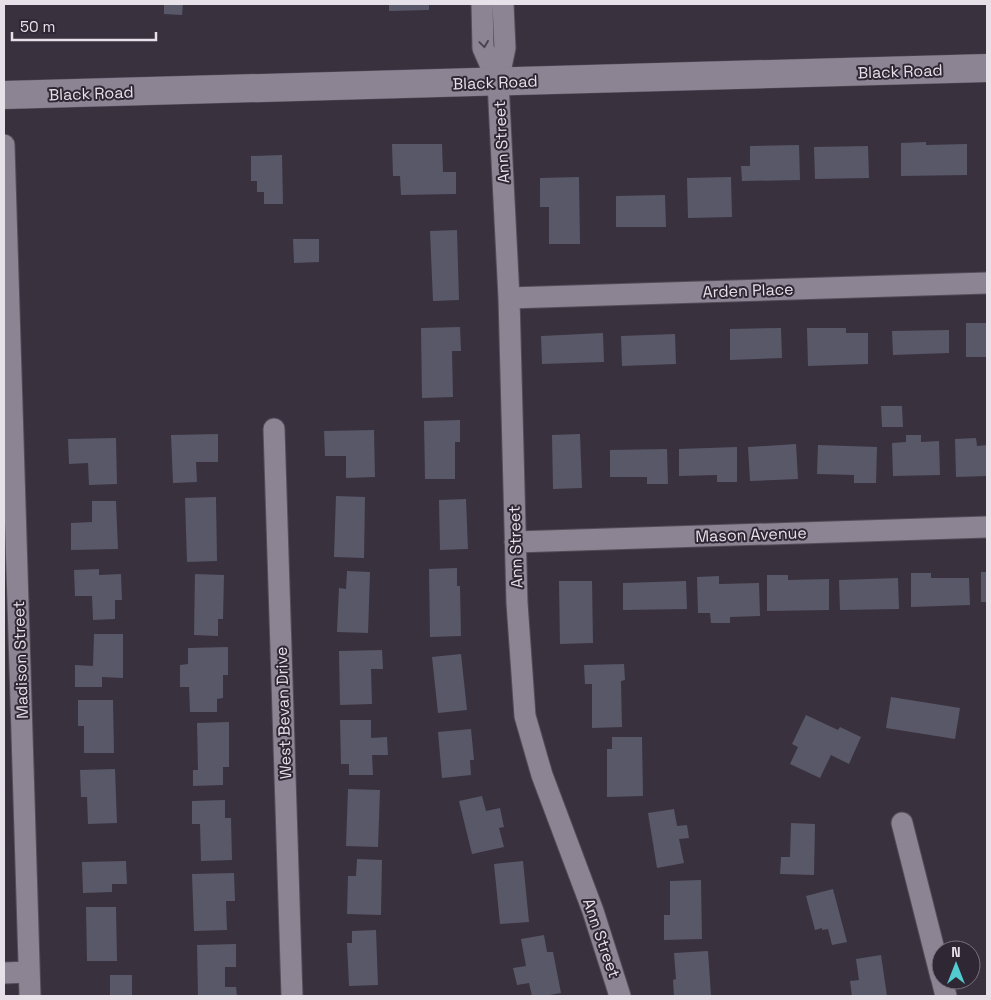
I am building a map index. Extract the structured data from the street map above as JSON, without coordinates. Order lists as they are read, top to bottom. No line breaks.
{"streets":{"main road":["Black Road"],"street":["Ann Street","Arden Place","Mason Avenue","Madison Street","West Bevan Drive"]},"crossings":[["Black Road","Ann Street"],["Ann Street","Arden Place"],["Ann Street","Mason Avenue"]],"scale_bar":"50 m","north":"top"}
